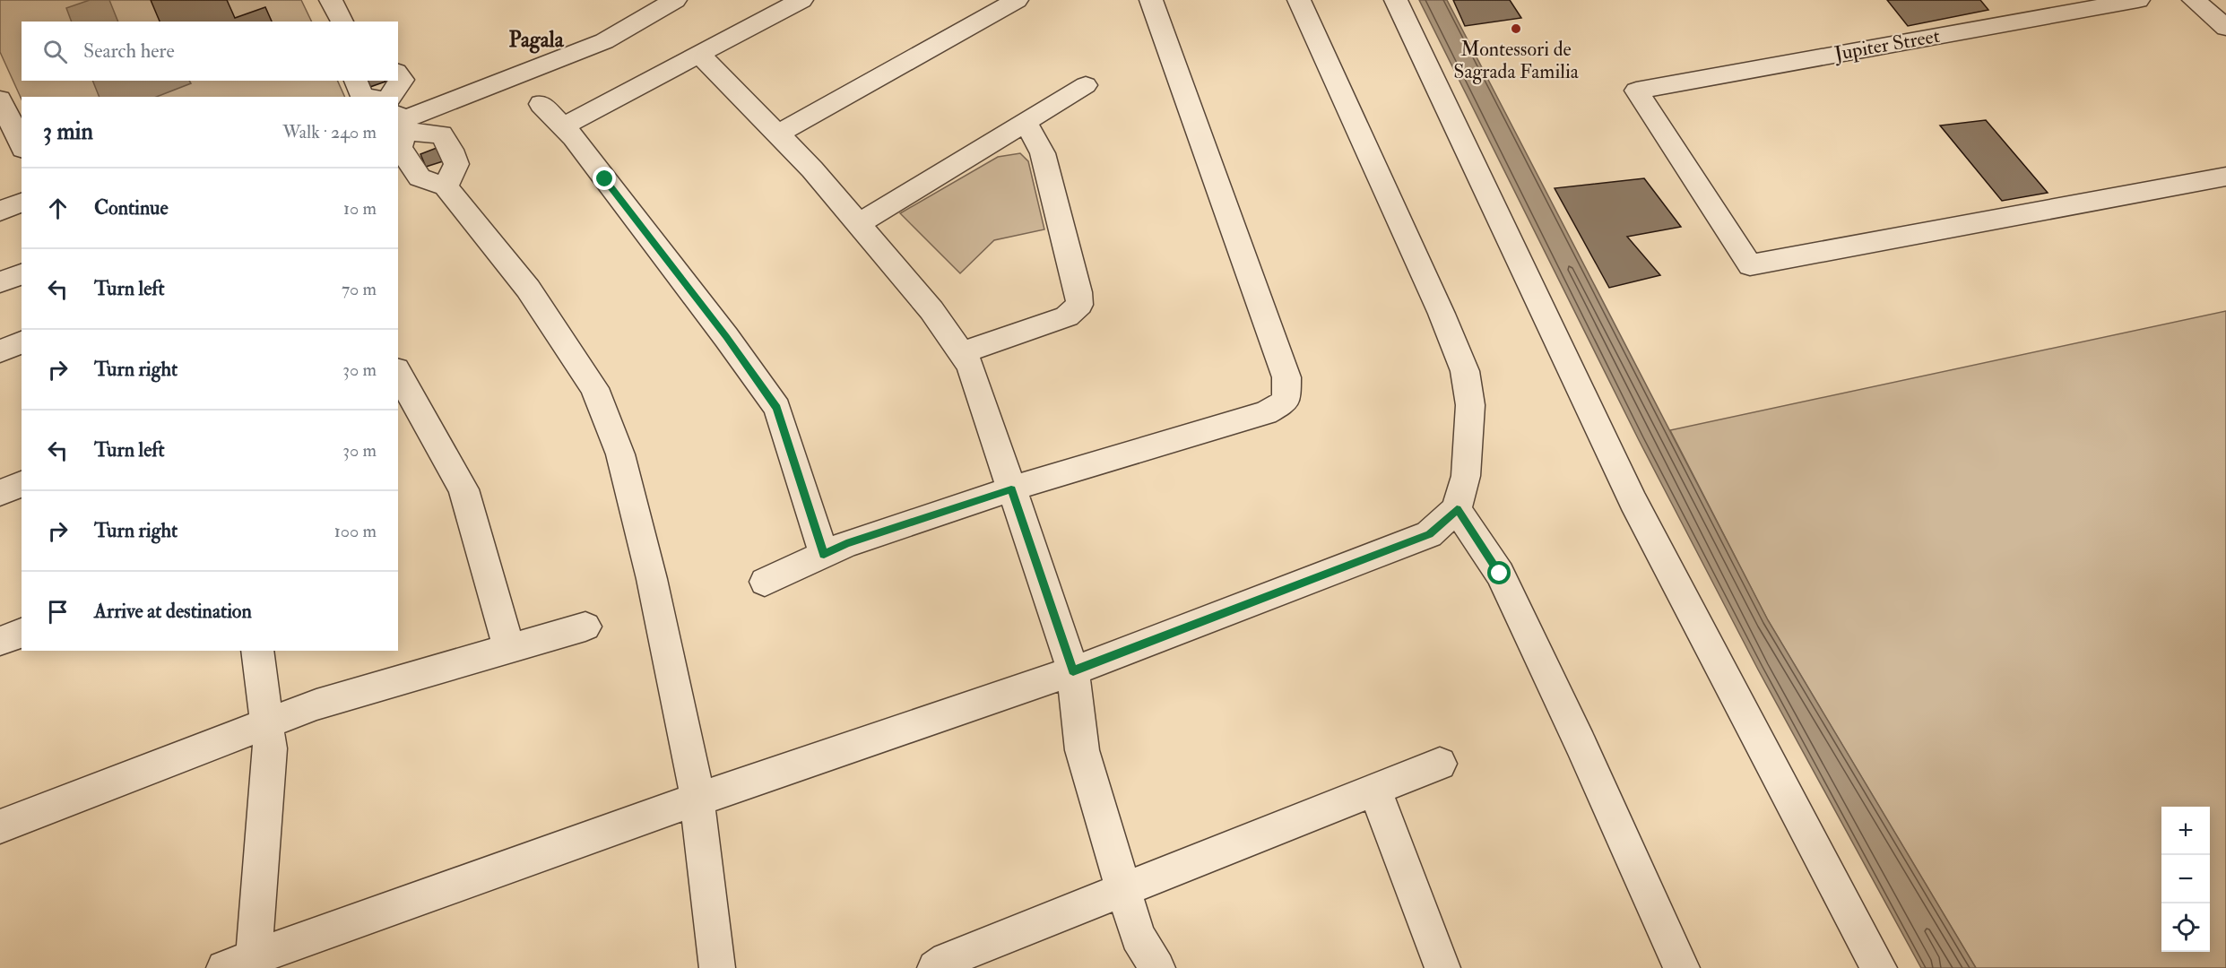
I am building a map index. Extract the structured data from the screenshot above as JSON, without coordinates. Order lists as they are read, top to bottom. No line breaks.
{"streets":{"street":["Jupiter Street"]},"districts":["Pagala"],"places":["Montessori de Sagrada Familia"],"page":{"search":"Search here","heading":["3 min","Walk · 240 m"],"list":[["Continue","10 m"],["Turn left","70 m"],["Turn right","30 m"],["Turn left","30 m"],["Turn right","100 m"],"Arrive at destination"],"map_buttons":["+","−"]}}
